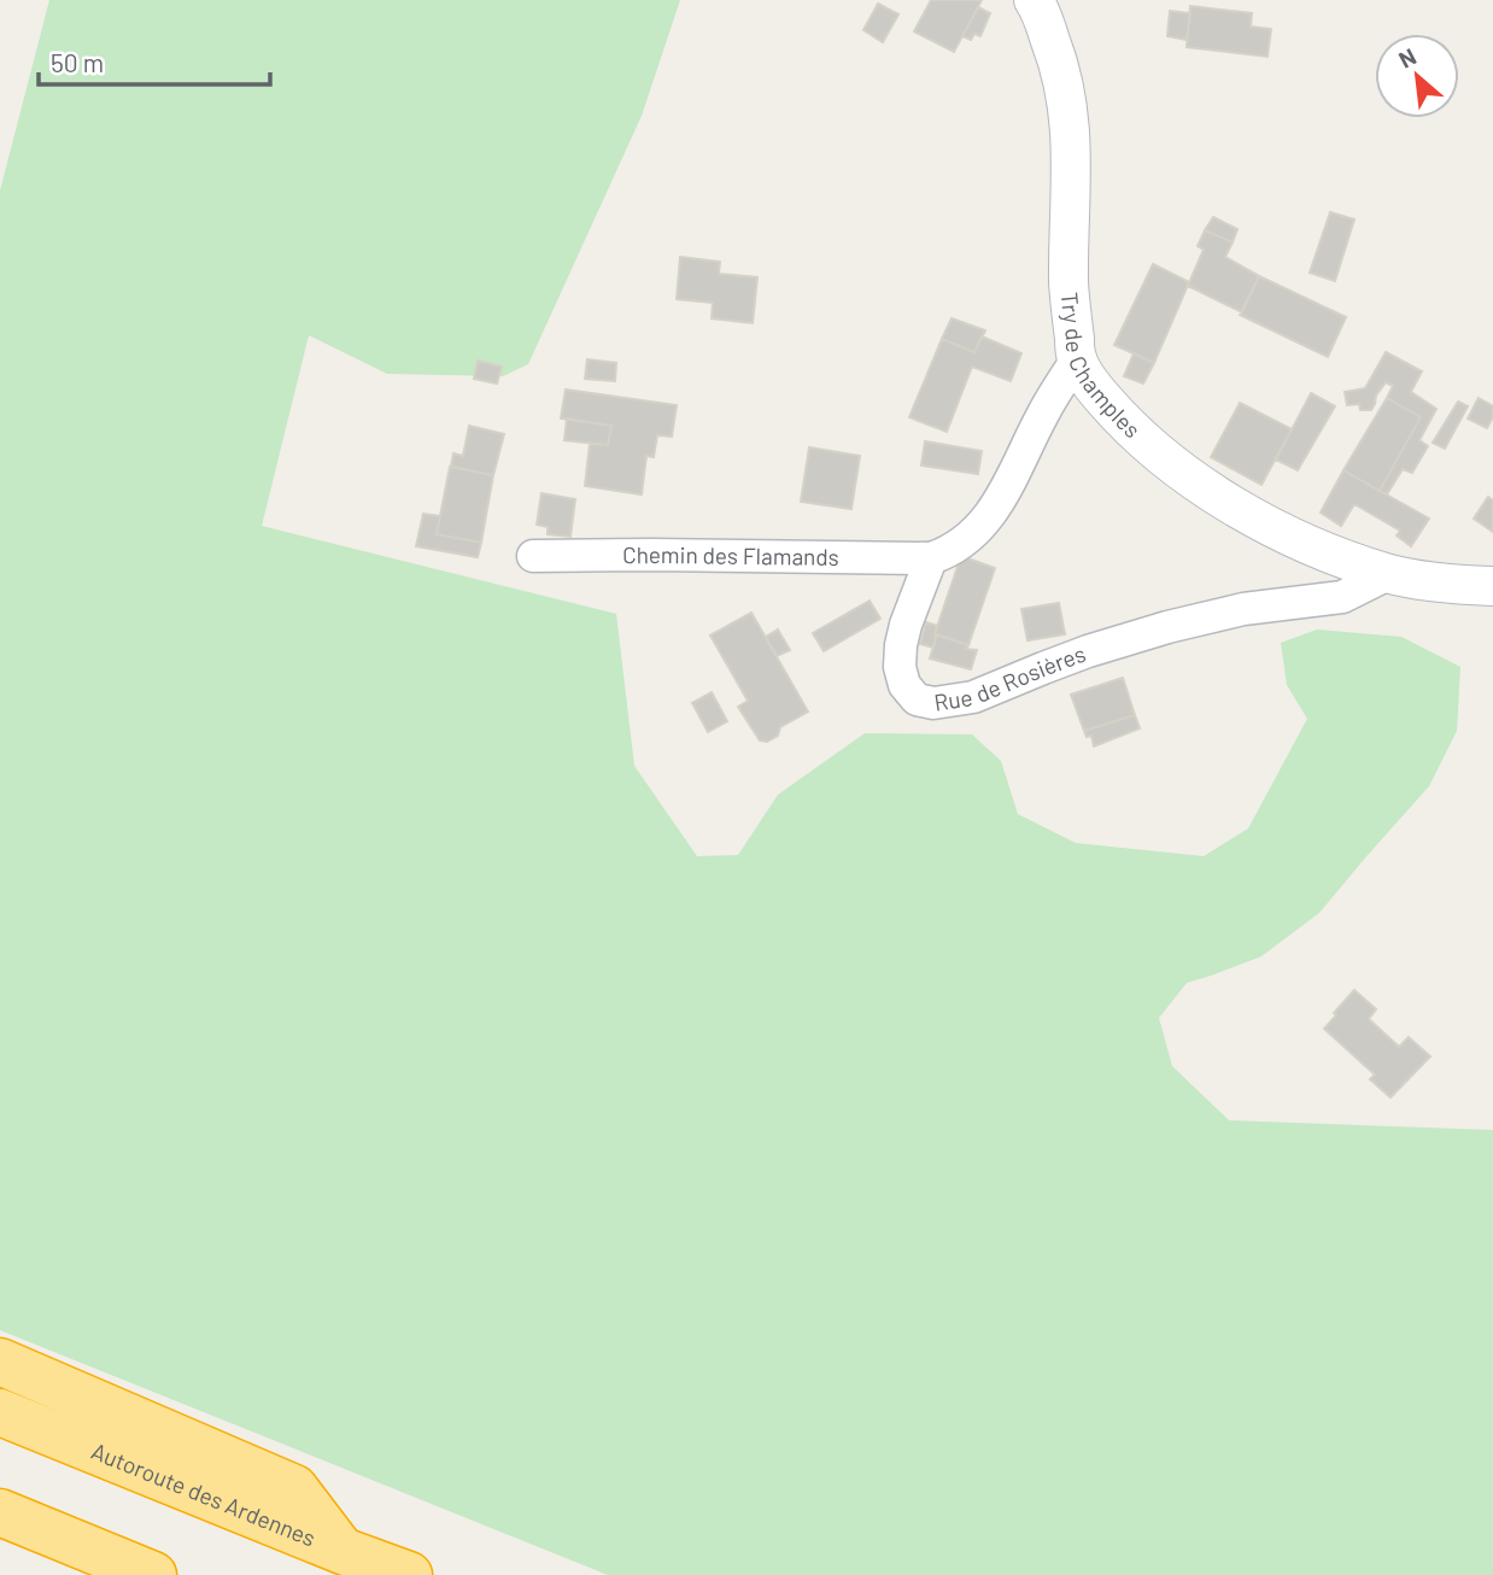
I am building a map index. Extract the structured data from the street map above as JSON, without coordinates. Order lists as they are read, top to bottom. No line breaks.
{"streets":{"highway":["Autoroute des Ardennes"],"street":["Try de Champles","Chemin des Flamands","Rue de Rosières"]},"crossings":[["Try de Champles","Rue de Rosières"],["Chemin des Flamands","Rue de Rosières"]],"scale_bar":"50 m","north":"top left"}
